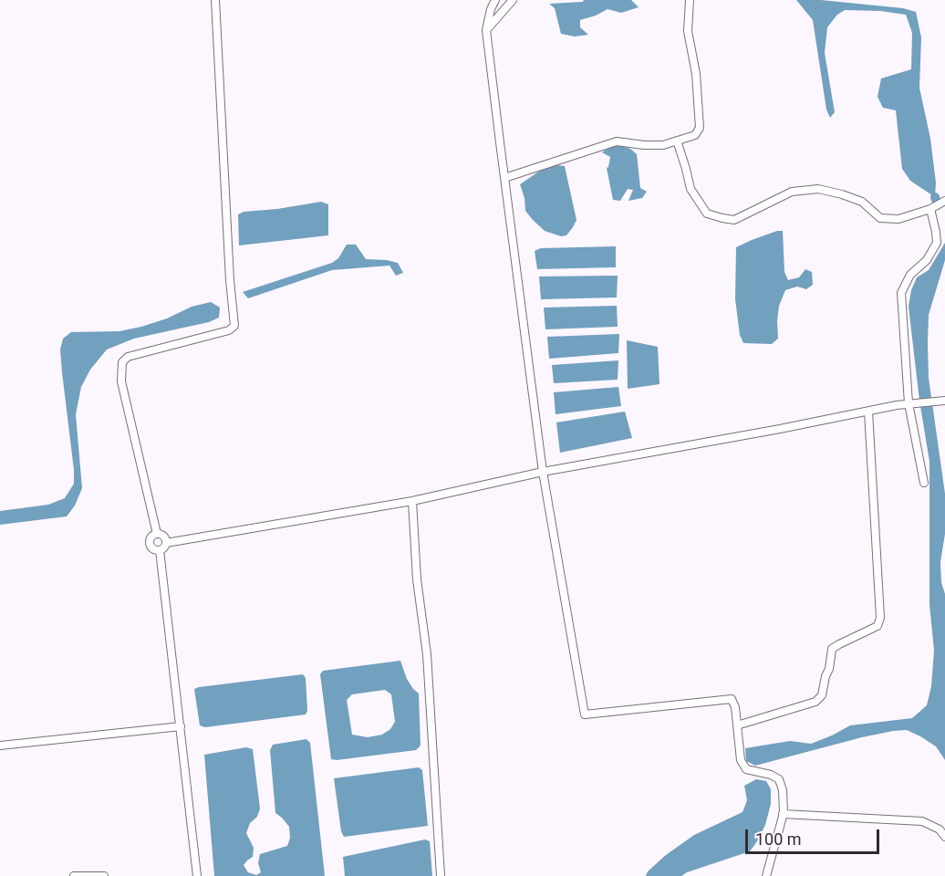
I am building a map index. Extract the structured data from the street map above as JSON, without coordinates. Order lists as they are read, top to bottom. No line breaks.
{"scale_bar":"100 m"}
